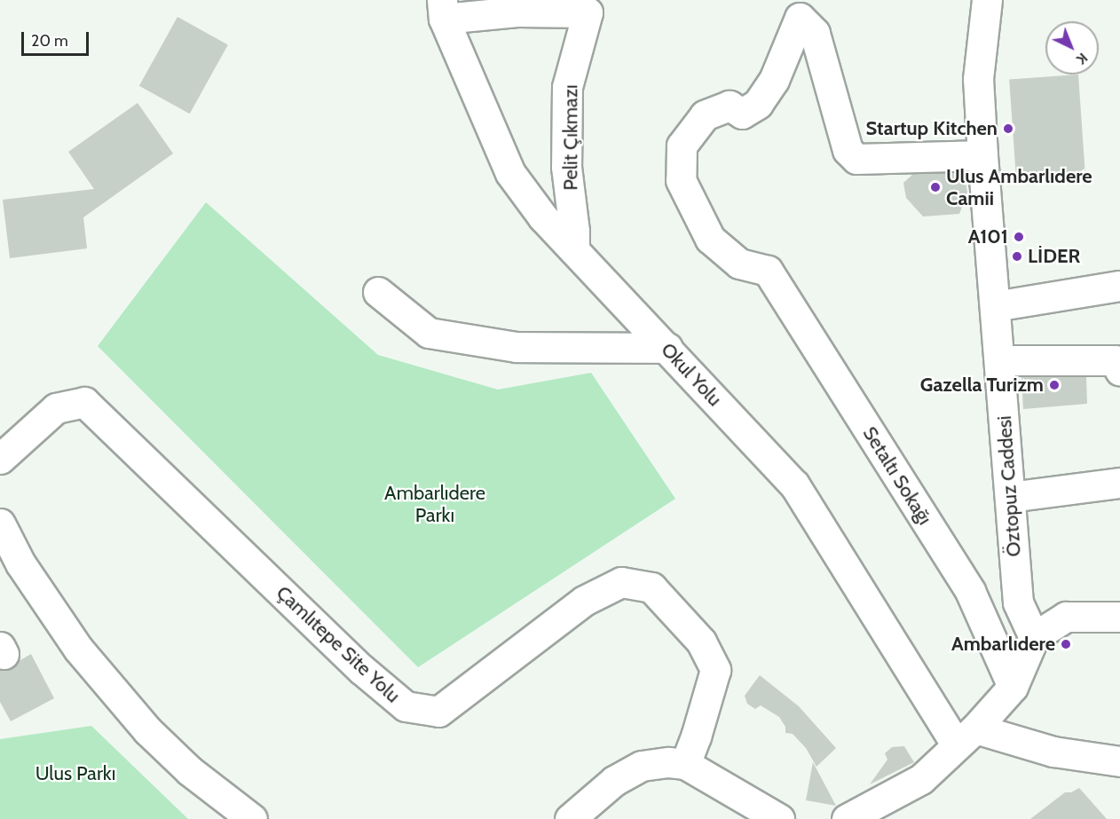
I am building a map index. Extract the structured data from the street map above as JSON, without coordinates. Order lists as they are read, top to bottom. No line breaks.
{"streets":{"street":["Pelit Çıkmazı","Okul Yolu","Setaltı Sokağı","Öztopuz Caddesi","Çamlıtepe Site Yolu"]},"crossings":[["Pelit Çıkmazı","Okul Yolu"],["Setaltı Sokağı","Öztopuz Caddesi"]],"parks":["Ambarlıdere Parkı","Ulus Parkı"],"places":["Startup Kitchen","Ulus Ambarlıdere Camii","A101","LİDER","Gazella Turizm","Ambarlıdere"],"scale_bar":"20 m","north":"bottom right"}
